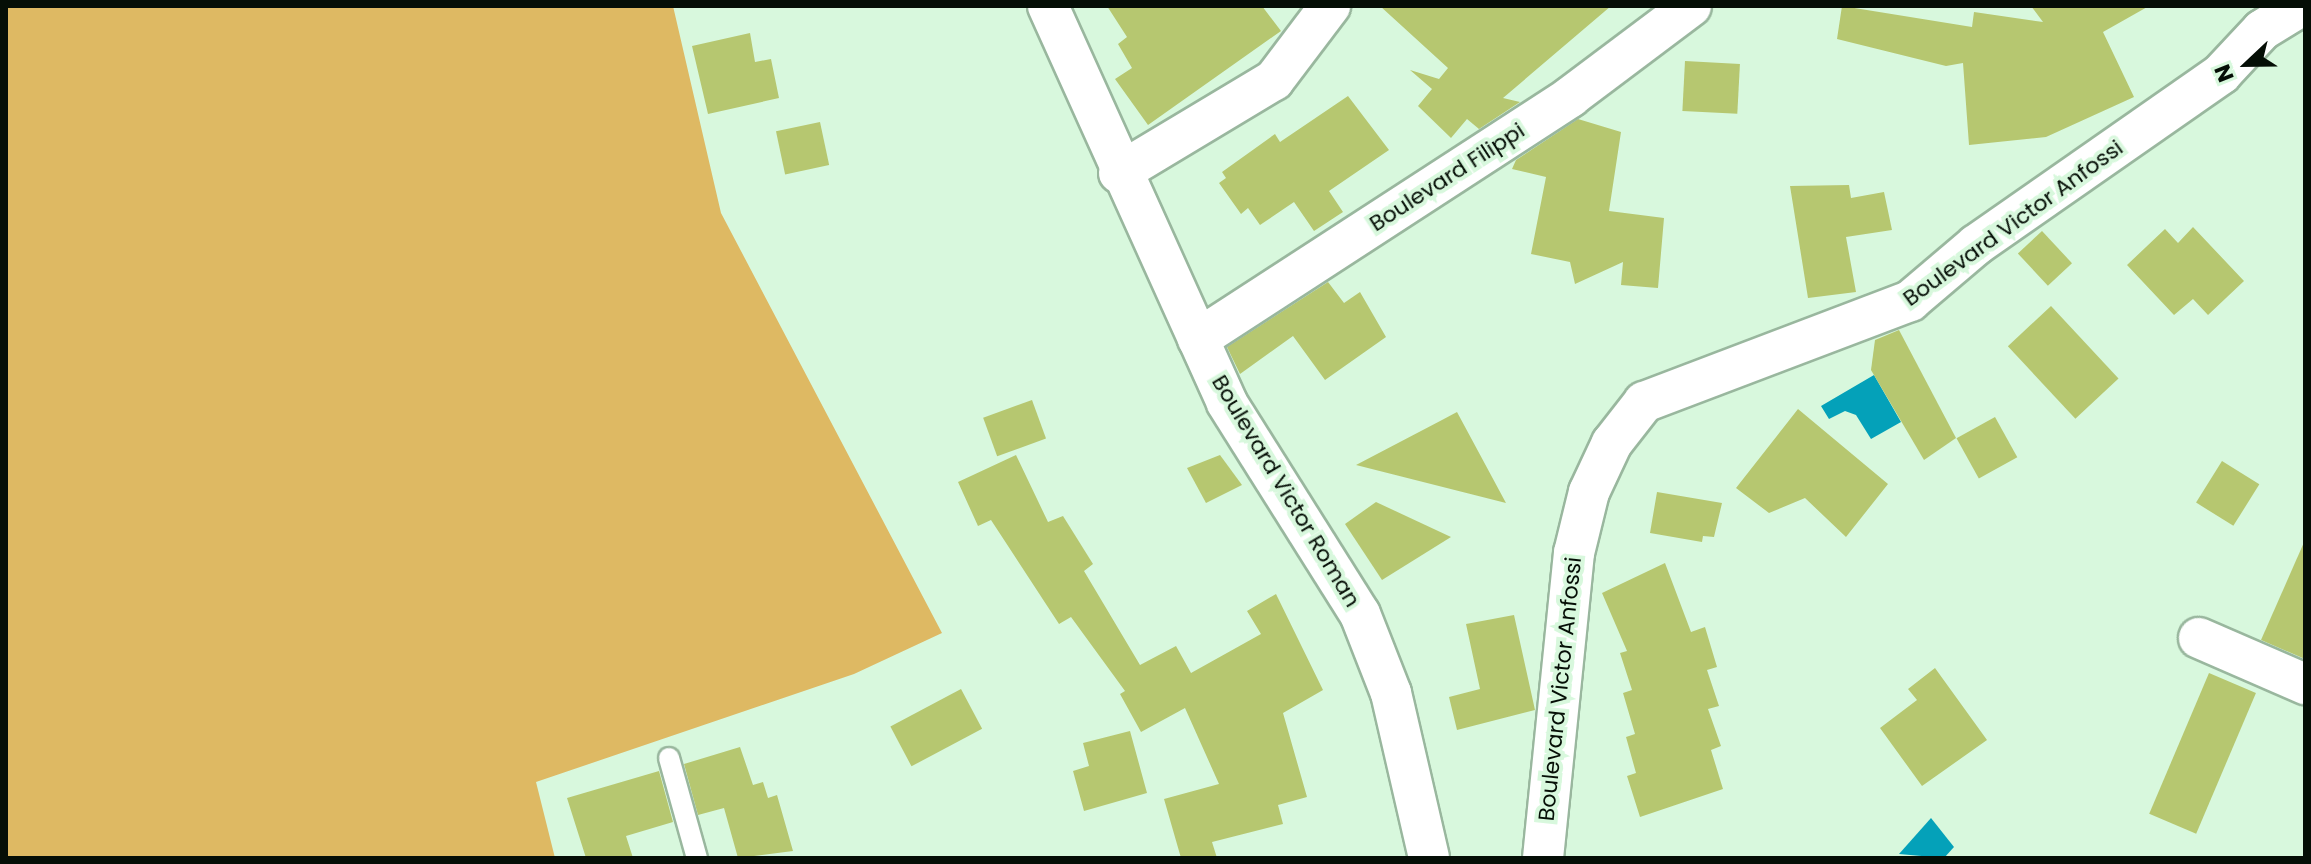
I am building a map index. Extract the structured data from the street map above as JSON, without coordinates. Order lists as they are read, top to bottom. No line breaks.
{"streets":{"street":["Boulevard Filippi","Boulevard Victor Anfossi","Boulevard Victor Roman"]},"crossings":[["Boulevard Filippi","Boulevard Victor Roman"]],"north":"left"}
